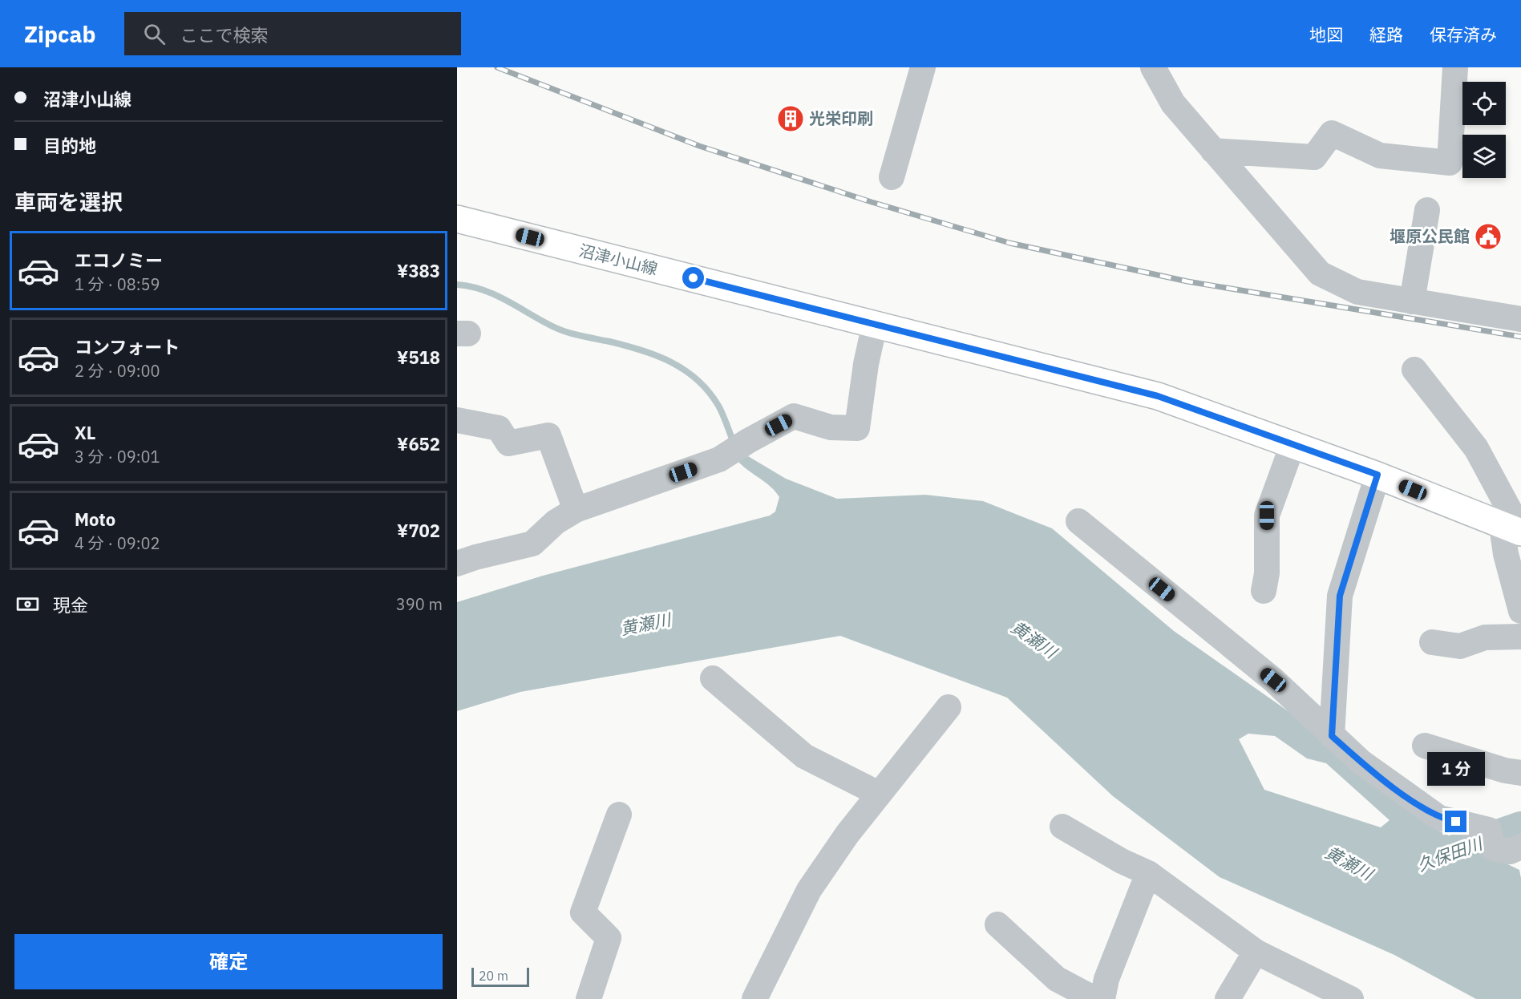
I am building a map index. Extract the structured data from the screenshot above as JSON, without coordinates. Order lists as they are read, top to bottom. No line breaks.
{"streets":{"main road":["沼津小山線"]},"water":["黄瀬川","久保田川"],"places":{"building":["光栄印刷"],"public building":["堰原公民館"]},"scale_bar":"20 m","page":{"header":"Zipcab","search":"ここで検索","nav":["地図","経路","保存済み"],"banner":["沼津小山線","目的地"],"heading":"車両を選択","list":[{"name":"エコノミー","note":"1 分 · 08:59","value":"¥383"},{"name":"コンフォート","note":"2 分 · 09:00","value":"¥518"},{"name":"XL","note":"3 分 · 09:01","value":"¥652"},{"name":"Moto","note":"4 分 · 09:02","value":"¥702"}],"pay":["現金","390 m"],"bubble":"1 分","buttons":"確定","scale":"20 m"}}
